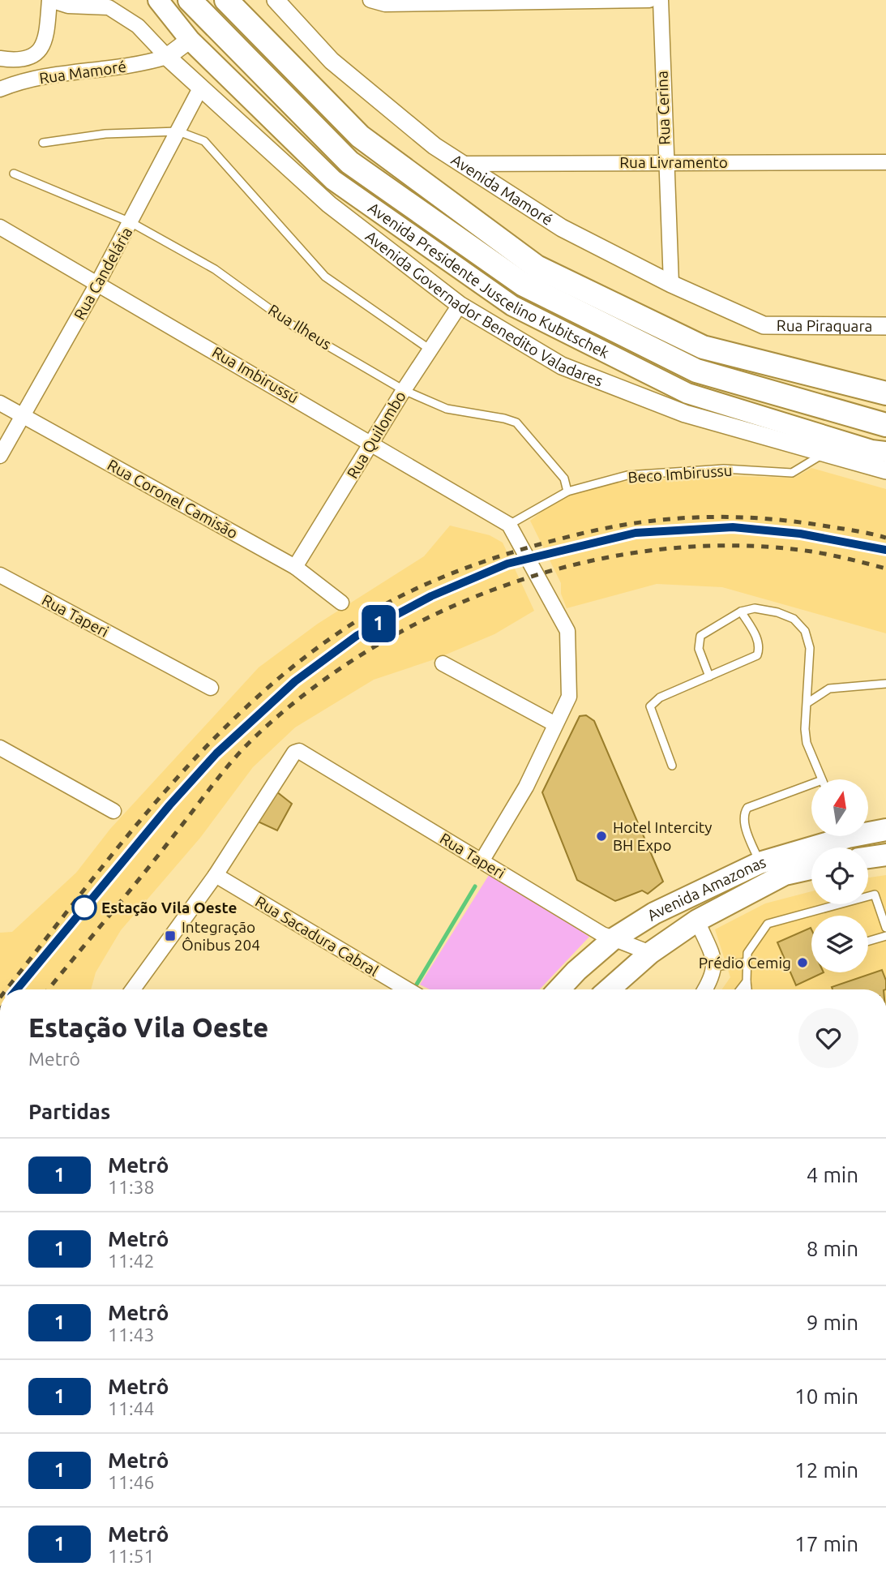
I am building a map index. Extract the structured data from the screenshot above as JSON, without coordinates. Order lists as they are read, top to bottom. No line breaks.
{"streets":{"highway":["Avenida Presidente Juscelino Kubitschek"],"main road":["Avenida Amazonas"],"street":["Rua Mamoré","Rua Cerina","Rua Livramento","Avenida Mamoré","Rua Candelária","Avenida Governador Benedito Valadares","Rua Piraquara","Rua Imbirussú","Rua Quilombo","Rua Coronel Camisão","Rua Taperi","Rua Sacadura Cabral"],"lane":["Rua Ilheus","Beco Imbirussu"]},"crossings":[["Rua Mamoré","Avenida Governador Benedito Valadares"],["Rua Cerina","Rua Livramento"],["Rua Cerina","Avenida Mamoré"],["Rua Livramento","Avenida Mamoré"],["Avenida Mamoré","Rua Piraquara"],["Rua Candelária","Avenida Governador Benedito Valadares"],["Rua Candelária","Rua Ilheus"],["Rua Candelária","Rua Imbirussú"],["Rua Candelária","Rua Coronel Camisão"],["Avenida Governador Benedito Valadares","Rua Quilombo"],["Avenida Governador Benedito Valadares","Beco Imbirussu"],["Rua Ilheus","Rua Quilombo"],["Rua Ilheus","Beco Imbirussu"],["Rua Imbirussú","Rua Quilombo"],["Rua Imbirussú","Beco Imbirussu"],["Rua Quilombo","Rua Coronel Camisão"],["Rua Taperi","Avenida Amazonas"],["Rua Taperi","Rua Sacadura Cabral"]],"places":{"other":["Hotel Intercity BH Expo","Estação Vila Oeste","Prédio Cemig"],"transit":["Integração Ônibus 204"]},"lines":["metro line 1"],"north":"top","page":{"on_map":"1","heading":[["Estação Vila Oeste","Metrô"],"Partidas"],"list":[{"mark":"1","name":"Metrô","note":"11:38","value":"4 min"},{"mark":"1","name":"Metrô","note":"11:42","value":"8 min"},{"mark":"1","name":"Metrô","note":"11:43","value":"9 min"},{"mark":"1","name":"Metrô","note":"11:44","value":"10 min"},{"mark":"1","name":"Metrô","note":"11:46","value":"12 min"},{"mark":"1","name":"Metrô","note":"11:51","value":"17 min"}]}}
